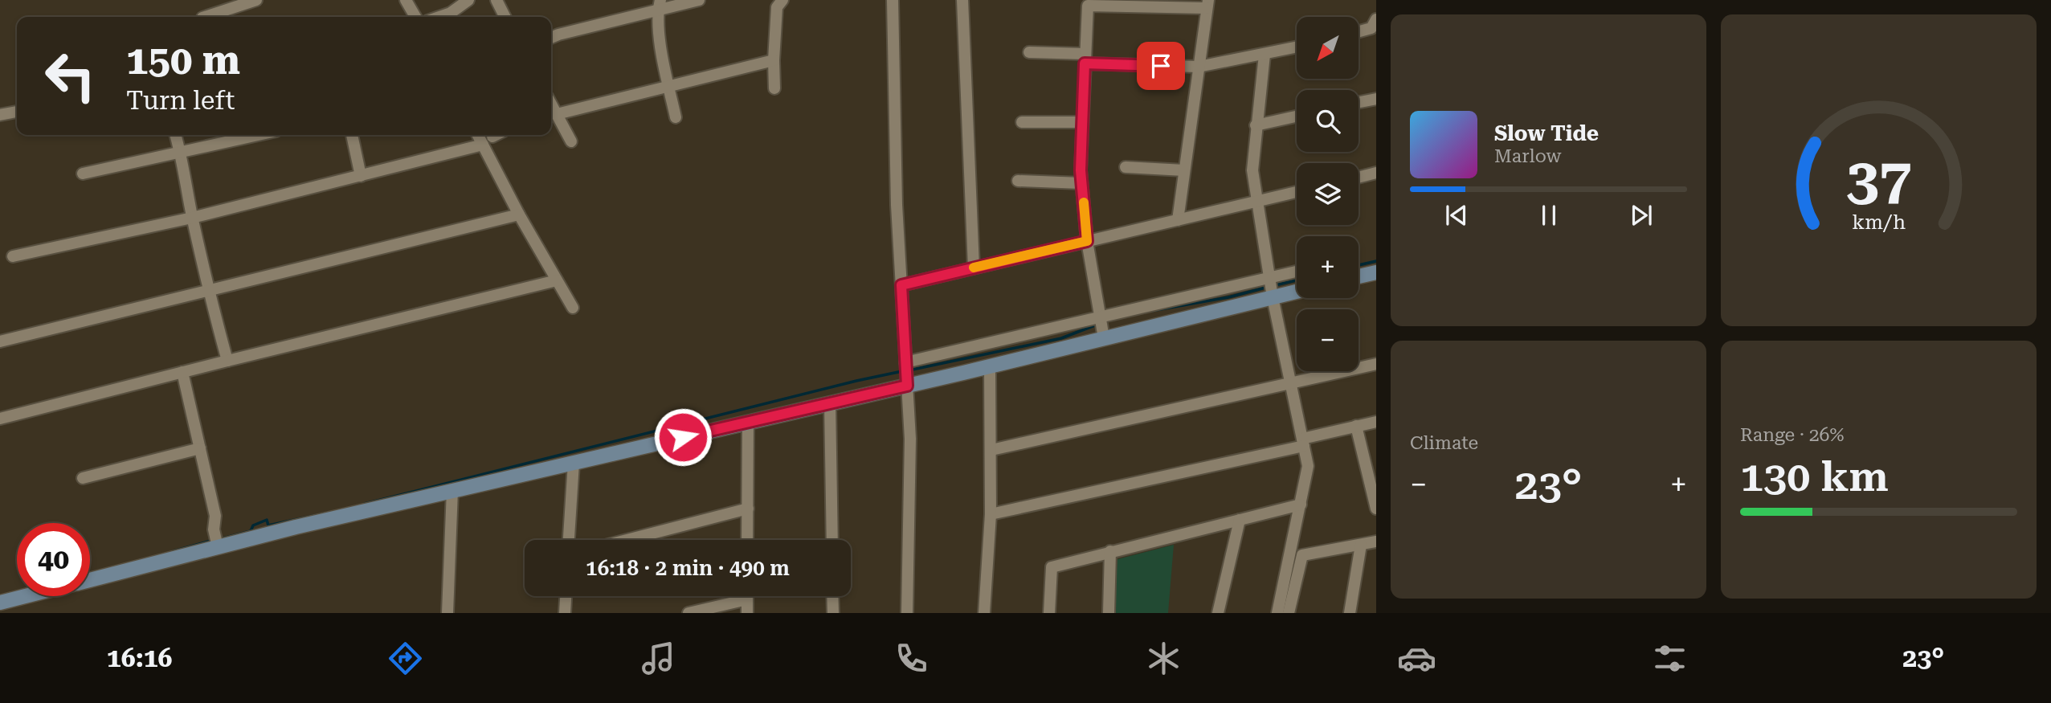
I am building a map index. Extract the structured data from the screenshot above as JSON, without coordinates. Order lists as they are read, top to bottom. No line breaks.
{"north":"bottom left","page":{"map_buttons":["+","−"],"turn":["150 m","Turn left"],"song":["Slow Tide","Marlow"],"tile":["Climate",["Range · 26%","130 km"]],"heat":["−","23°","+"],"limit":"40","trip":"16:18 · 2 min · 490 m","tabs":["16:16","23°"],"gauge":["37","km/h"]}}
